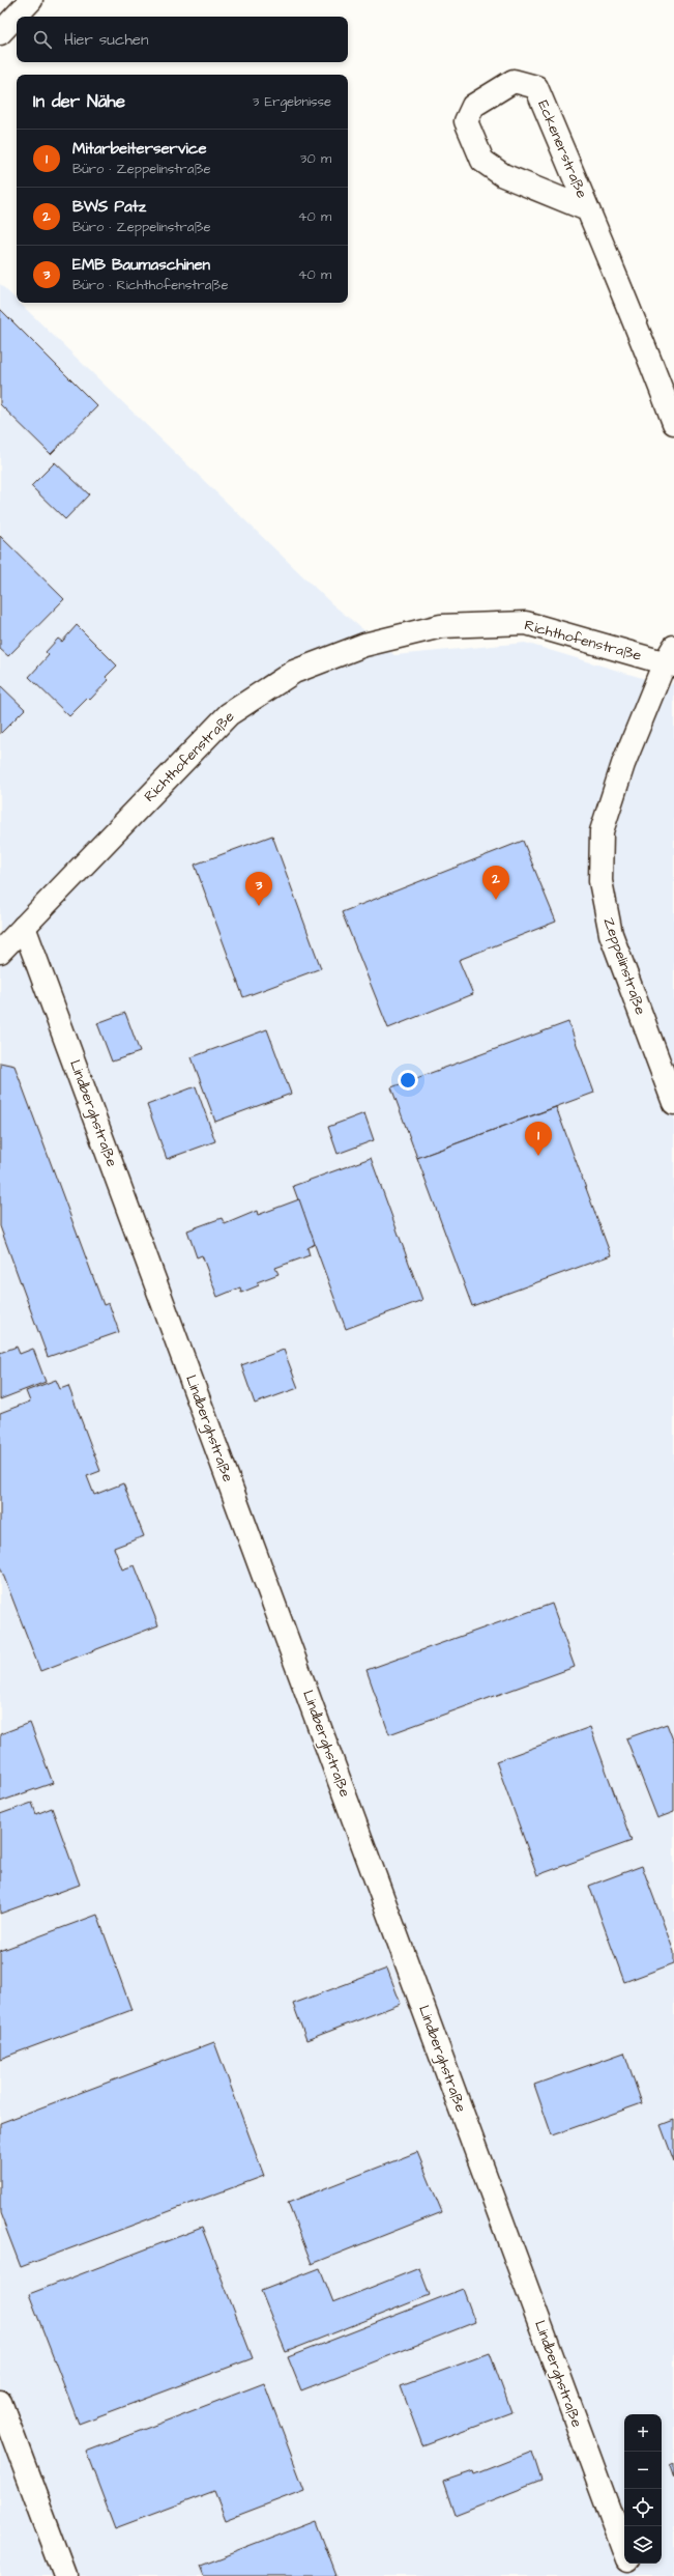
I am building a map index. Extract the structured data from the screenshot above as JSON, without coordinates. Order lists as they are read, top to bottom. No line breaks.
{"streets":{"main road":["Eckenerstraße","Richthofenstraße","Zeppelinstraße","Lindberghstraße"]},"crossings":[["Richthofenstraße","Zeppelinstraße"],["Richthofenstraße","Lindberghstraße"]],"page":{"search":"Hier suchen","heading":["In der Nähe","3 Ergebnisse"],"list":[{"mark":"1","name":"Mitarbeiterservice","note":"Büro · Zeppelinstraße","value":"30 m"},{"mark":"2","name":"BWS Patz","note":"Büro · Zeppelinstraße","value":"40 m"},{"mark":"3","name":"EMB Baumaschinen","note":"Büro · Richthofenstraße","value":"40 m"}],"pins":["2","3","1"],"map_buttons":["+","−"]}}
